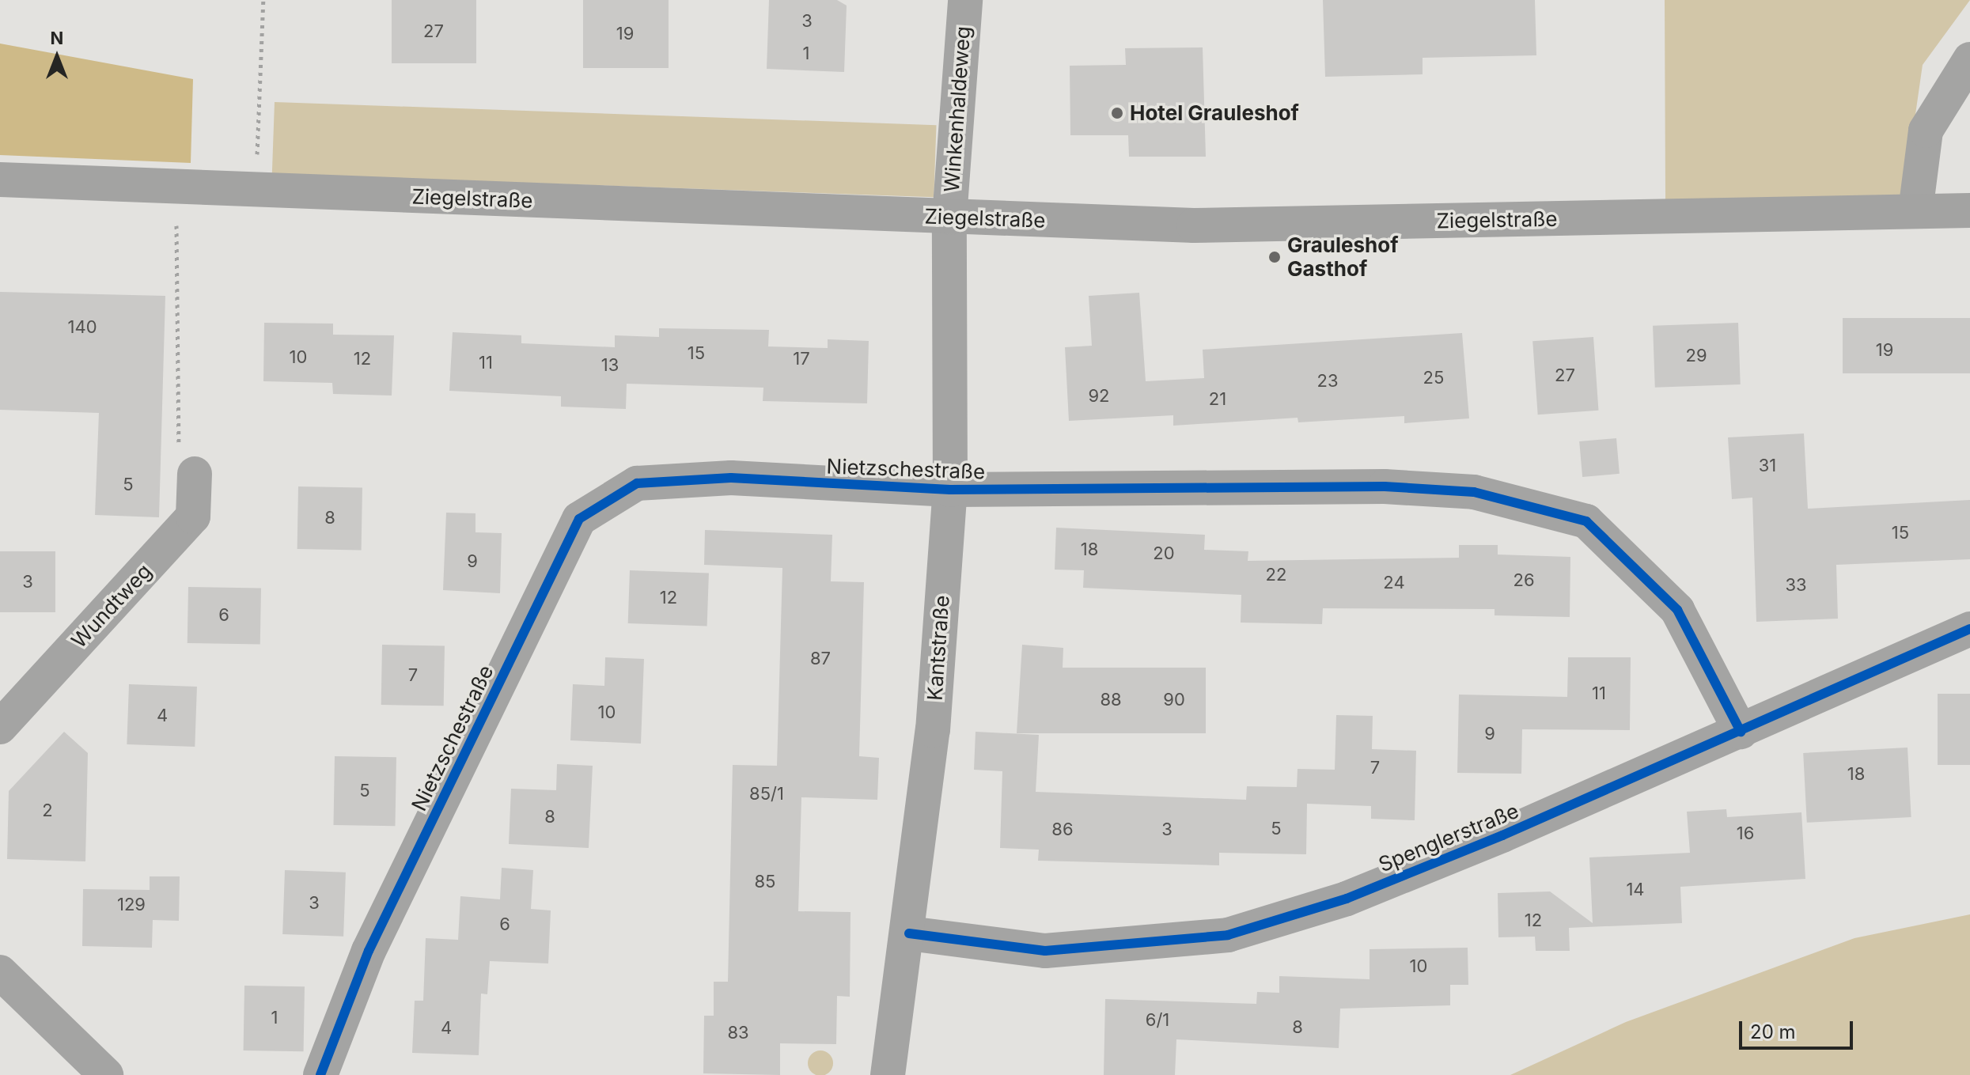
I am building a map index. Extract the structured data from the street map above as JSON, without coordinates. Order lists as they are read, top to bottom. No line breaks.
{"streets":{"main road":["Ziegelstraße"],"street":["Winkenhaldeweg","Nietzschestraße","Wundtweg","Kantstraße","Spenglerstraße"]},"crossings":[["Winkenhaldeweg","Ziegelstraße"],["Winkenhaldeweg","Kantstraße"],["Ziegelstraße","Kantstraße"],["Nietzschestraße","Kantstraße"],["Nietzschestraße","Spenglerstraße"],["Kantstraße","Spenglerstraße"]],"places":["Hotel Grauleshof","Grauleshof Gasthof"],"house_numbers":["3","27","19","1","140","19","15","29","10","12","17","11","13","27","25","23","92","21","31","5","8","15","18","20","9","22","26","3","24","33","12","6","87","7","11","88","90","10","4","9","7","18","5","85/1","2","8","5","86","3","16","85","14","3","129","12","6","10","1","6/1","8","4","83"],"scale_bar":"20 m","north":"top"}
